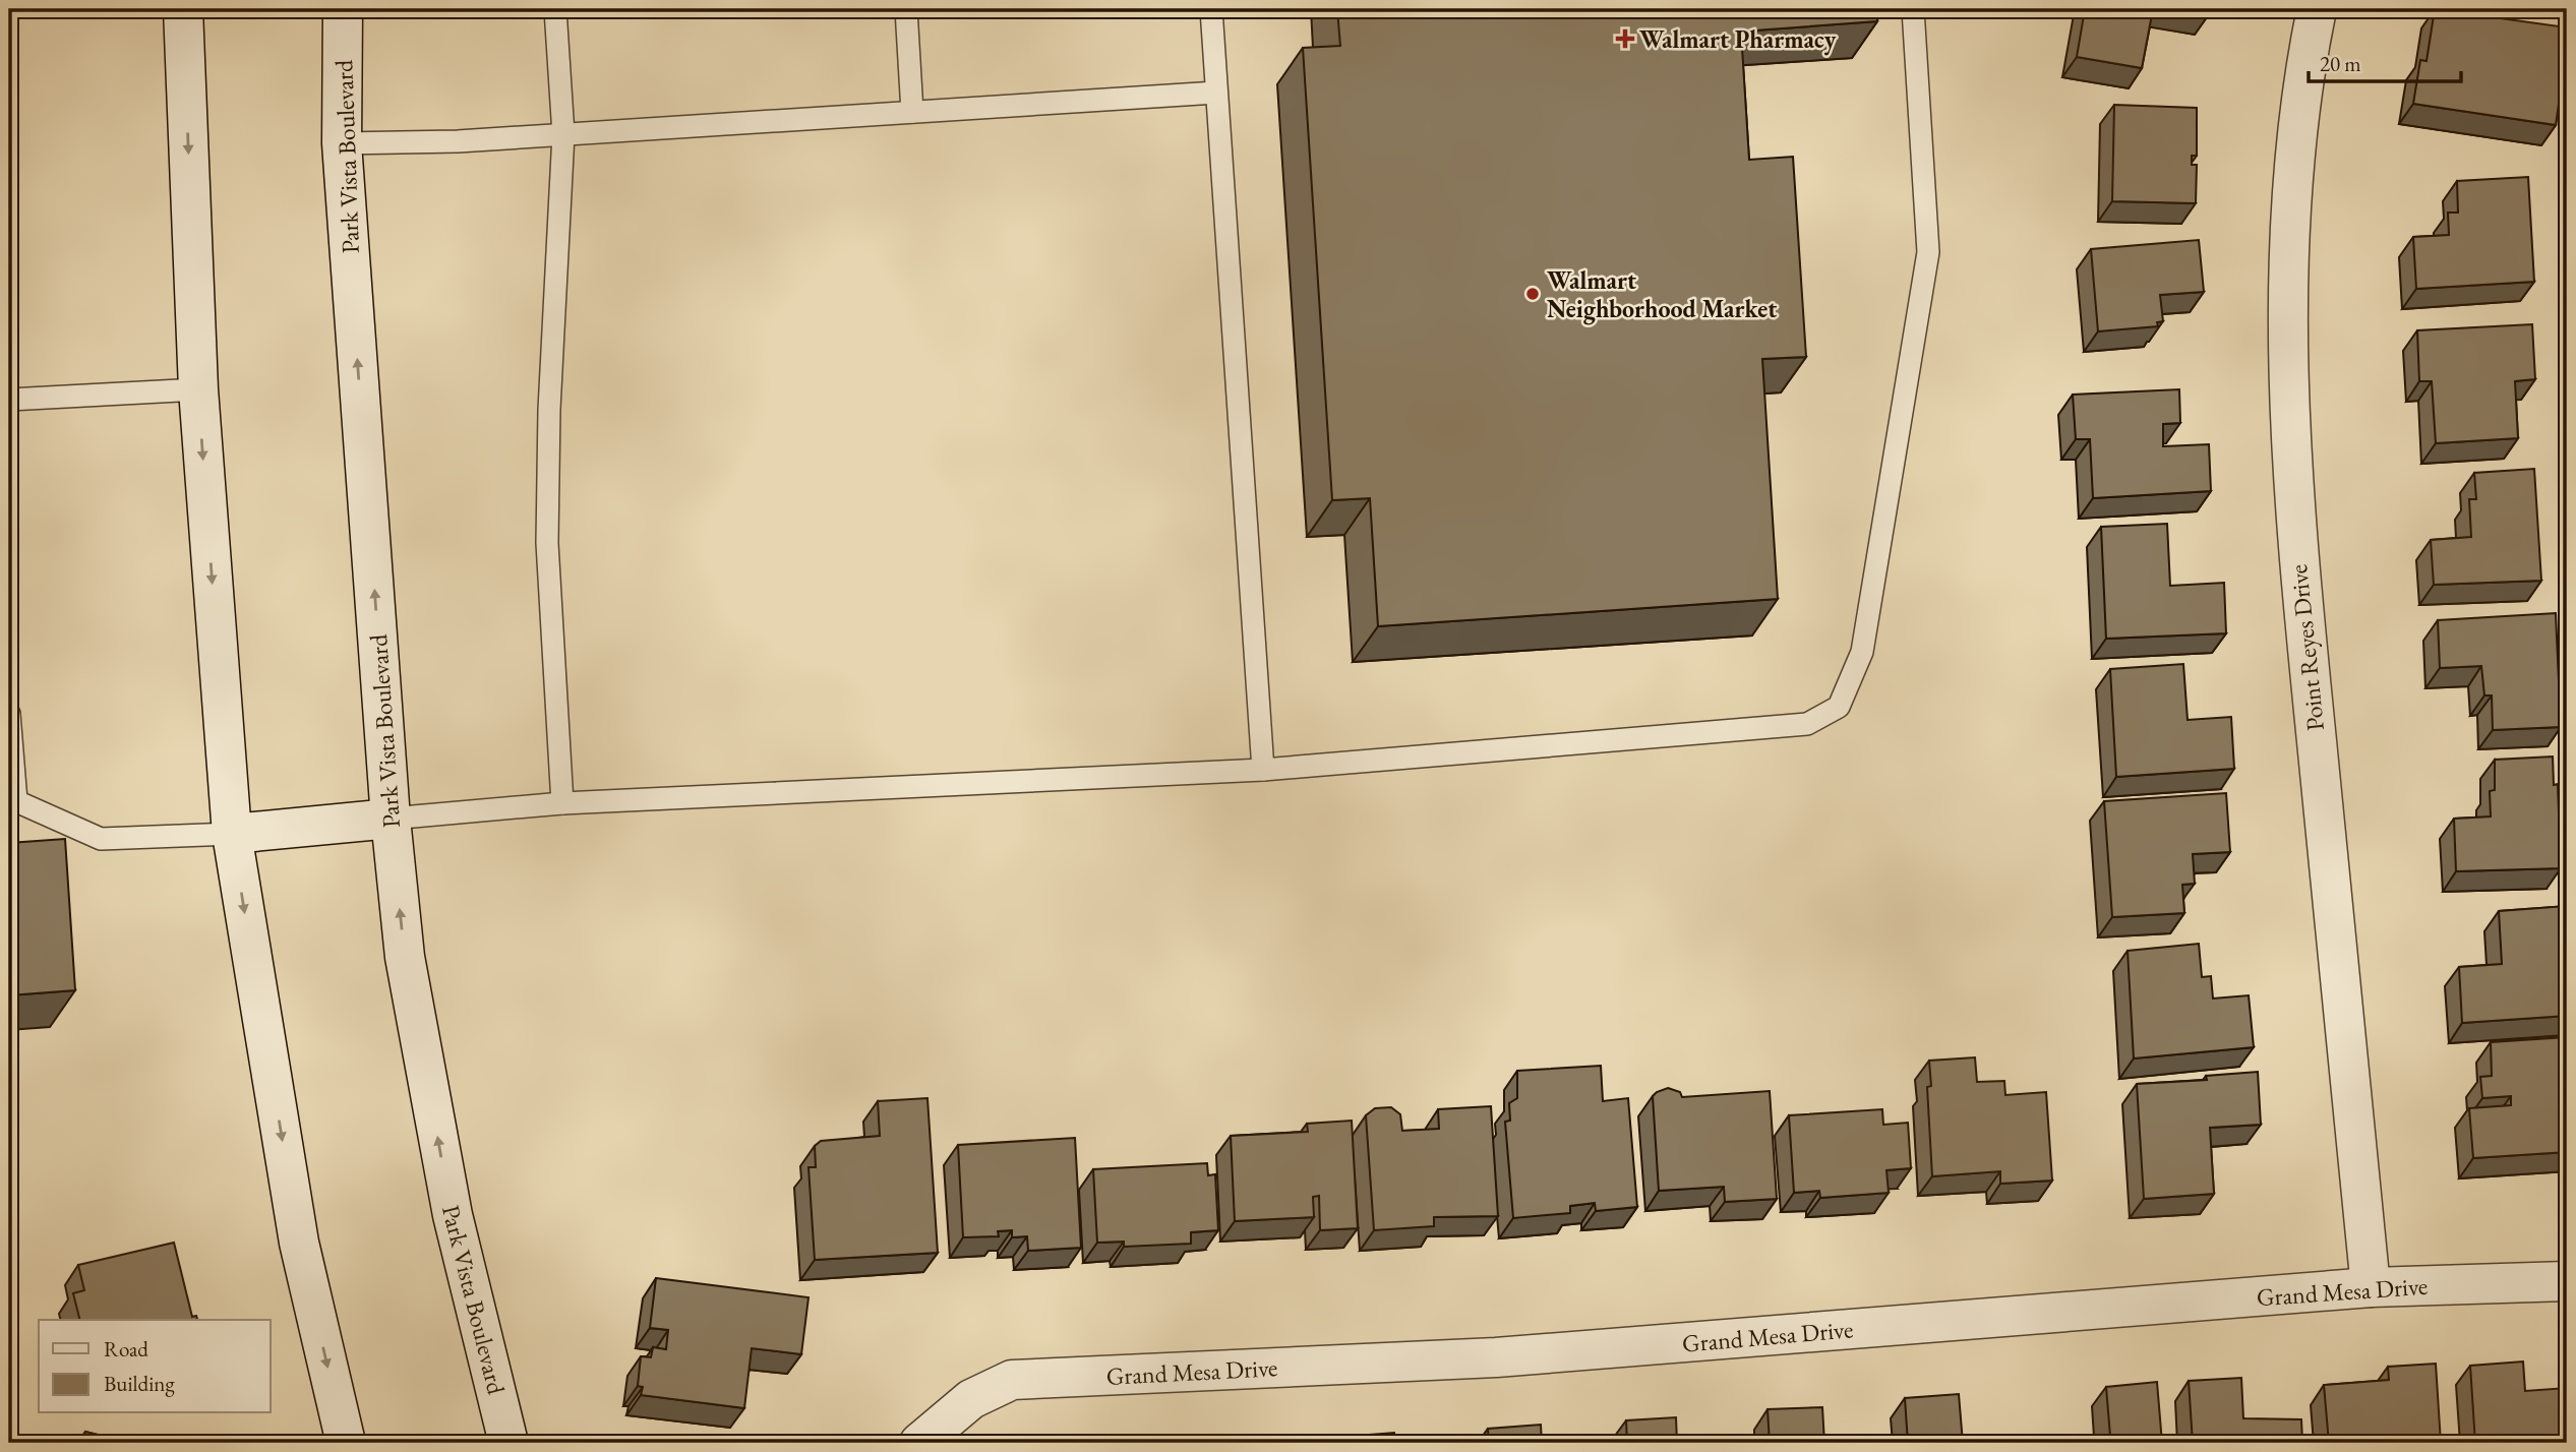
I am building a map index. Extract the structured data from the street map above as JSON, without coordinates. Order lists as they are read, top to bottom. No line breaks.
{"streets":{"main road":["Park Vista Boulevard","Point Reyes Drive","Grand Mesa Drive"]},"crossings":[["Point Reyes Drive","Grand Mesa Drive"]],"places":{"health":["Walmart Pharmacy"],"other":["Walmart Neighborhood Market"]},"legend":["Road","Building"],"scale_bar":"20 m"}
